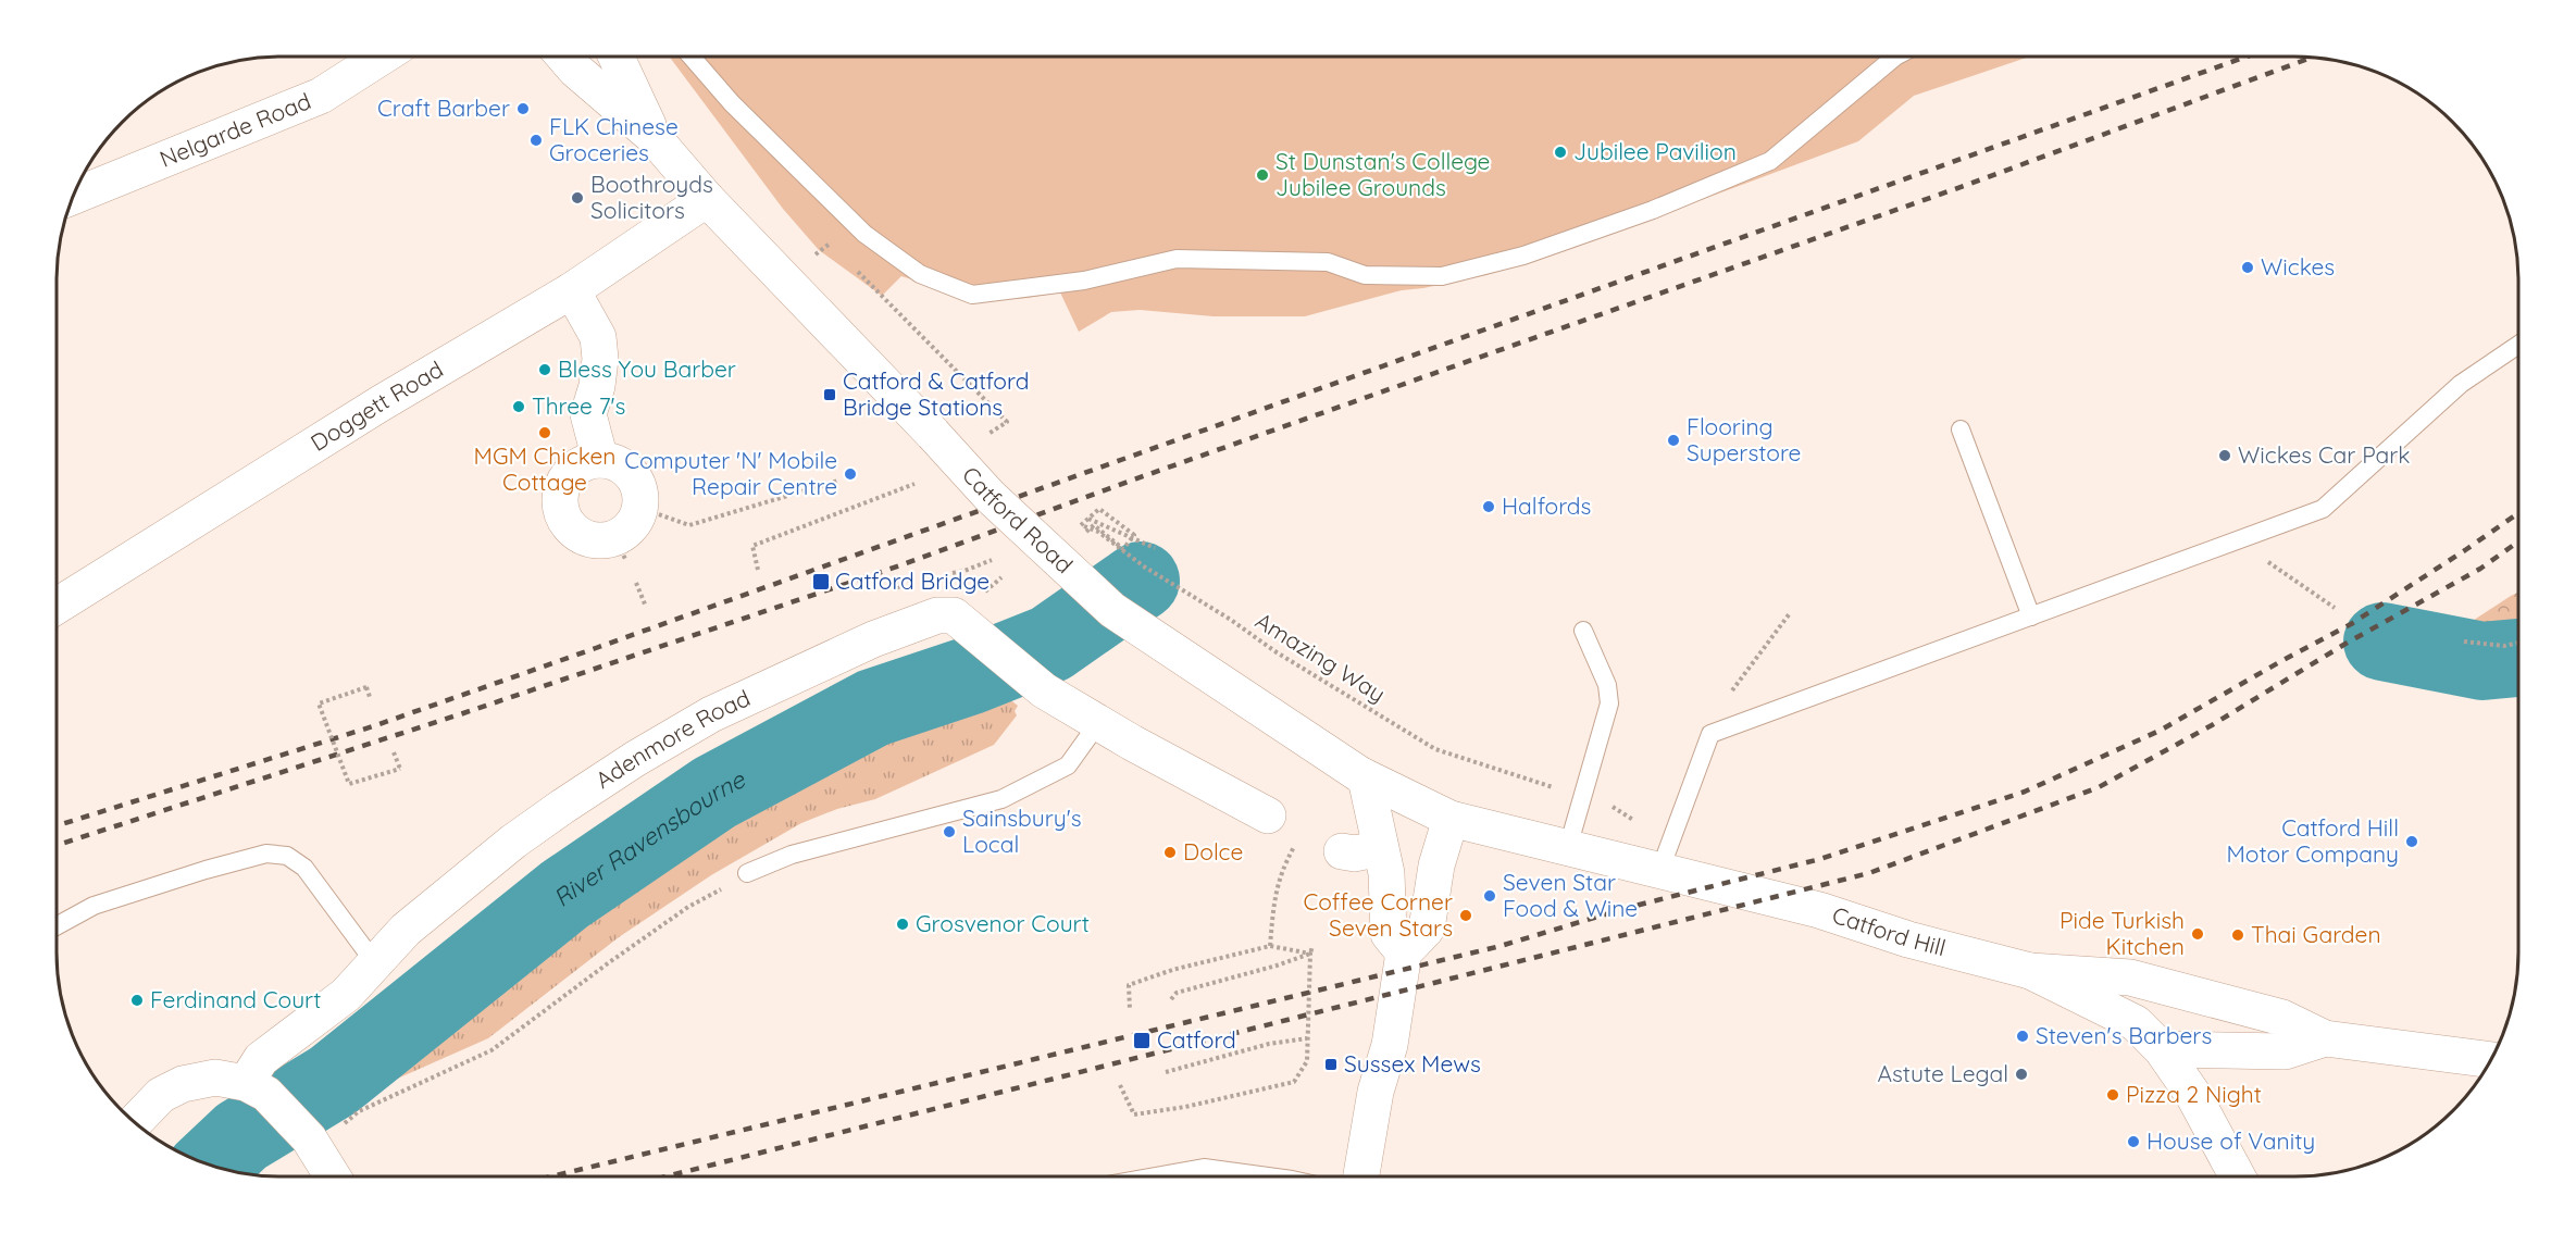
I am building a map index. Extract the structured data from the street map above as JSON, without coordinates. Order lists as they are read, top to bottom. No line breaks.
{"streets":{"main road":["Nelgarde Road","Doggett Road","Catford Road","Adenmore Road","Catford Hill"],"path":["Amazing Way"]},"crossings":[["Doggett Road","Catford Road"],["Catford Road","Catford Hill"]],"water":["River Ravensbourne"],"places":{"other":["Craft Barber","FLK Chinese Groceries","Jubilee Pavilion","St Dunstan's College Jubilee Grounds","Boothroyds Solicitors","Wickes","Bless You Barber","Three 7's","MGM Chicken Cottage","Flooring Superstore","Wickes Car Park","Computer 'N' Mobile Repair Centre","Halfords","Sainsbury's Local","Catford Hill Motor Company","Dolce","Seven Star Food & Wine","Coffee Corner Seven Stars","Grosvenor Court","Pide Turkish Kitchen","Thai Garden","Ferdinand Court","Steven's Barbers","Astute Legal","Pizza 2 Night","House of Vanity"],"transit":["Catford & Catford Bridge Stations","Catford Bridge","Catford","Sussex Mews"]}}
